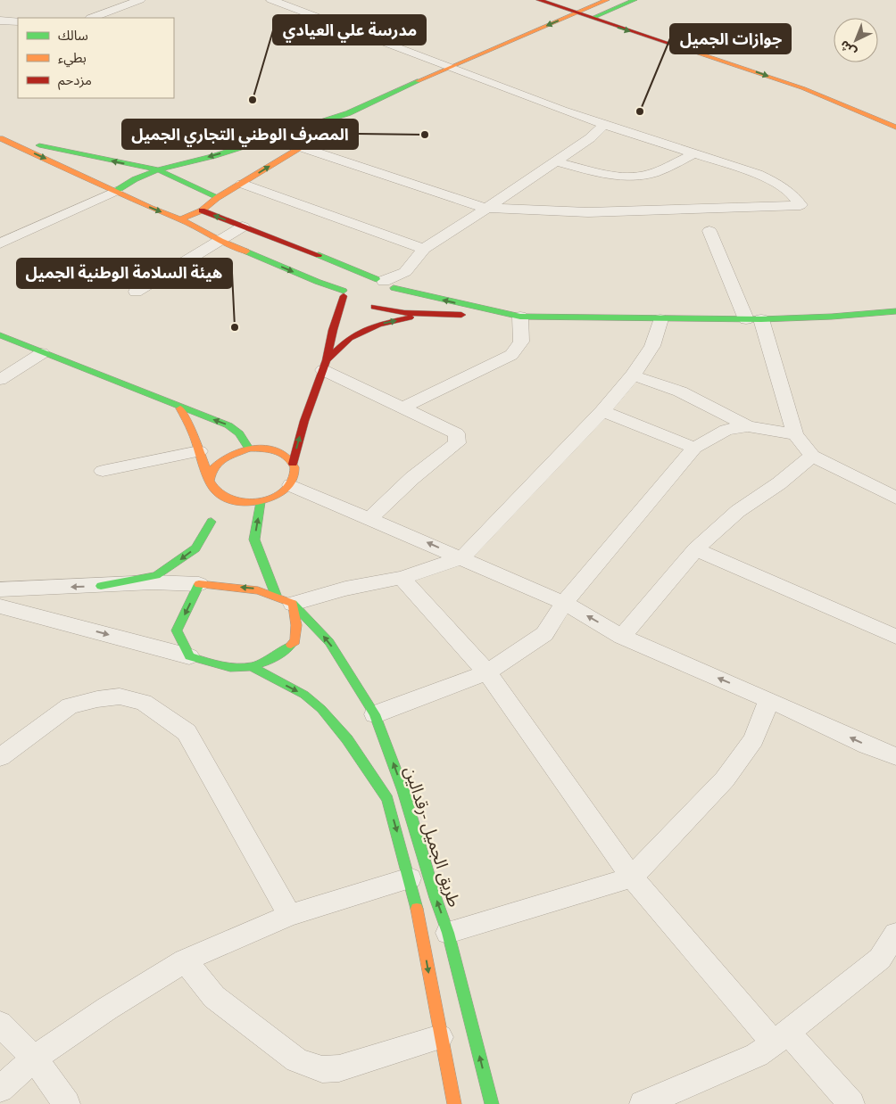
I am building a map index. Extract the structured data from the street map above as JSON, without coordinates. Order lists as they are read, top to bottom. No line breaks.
{"streets":{"street":["طريق الجميل -رقدالين"]},"places":["مدرسة علي العيادي","جوازات الجميل","المصرف الوطني التجاري الجميل","هيئة السلامة الوطنية الجميل"],"legend":["سالك","بطيء","مزدحم"],"north":"bottom left"}
